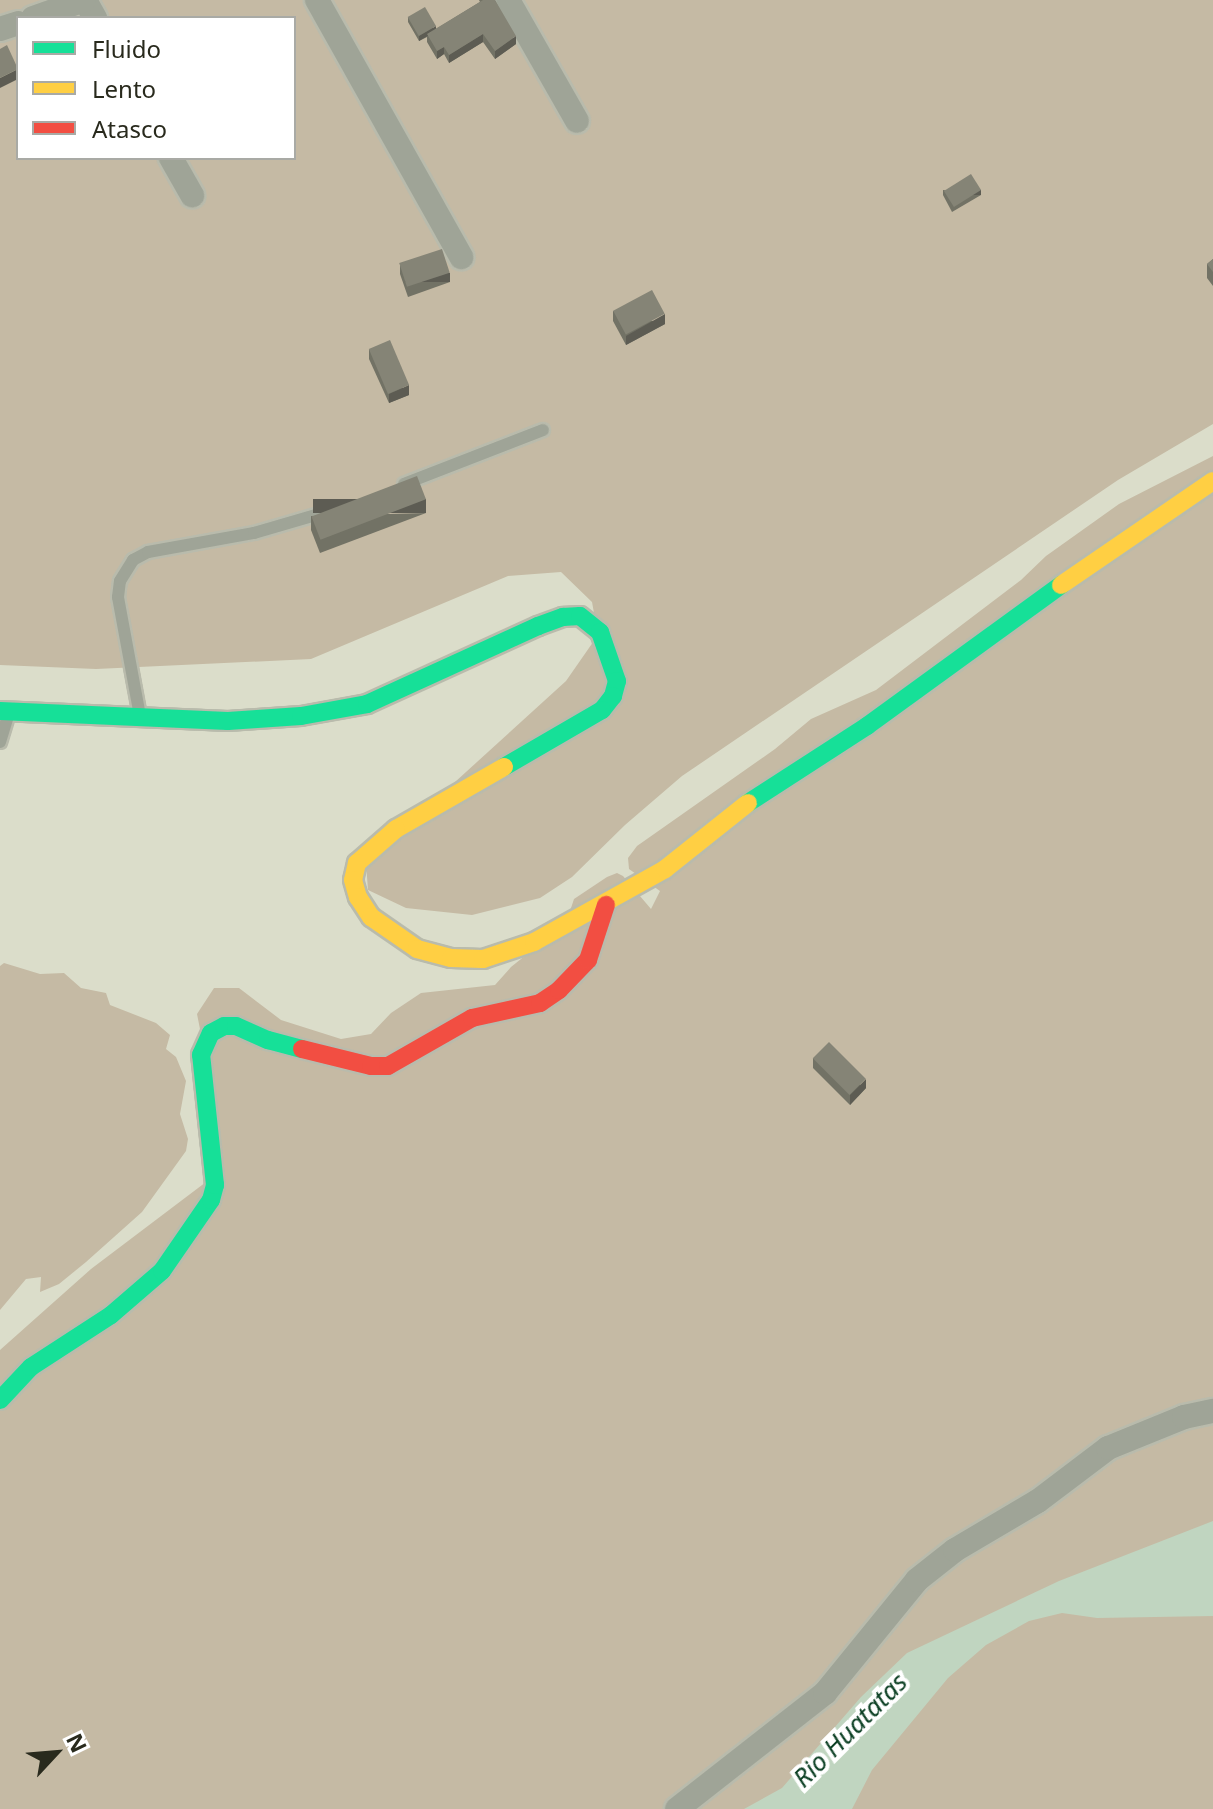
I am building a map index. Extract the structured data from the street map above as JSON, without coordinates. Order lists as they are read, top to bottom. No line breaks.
{"water":["Rio Huatatas"],"legend":["Fluido","Lento","Atasco"],"north":"top right"}
